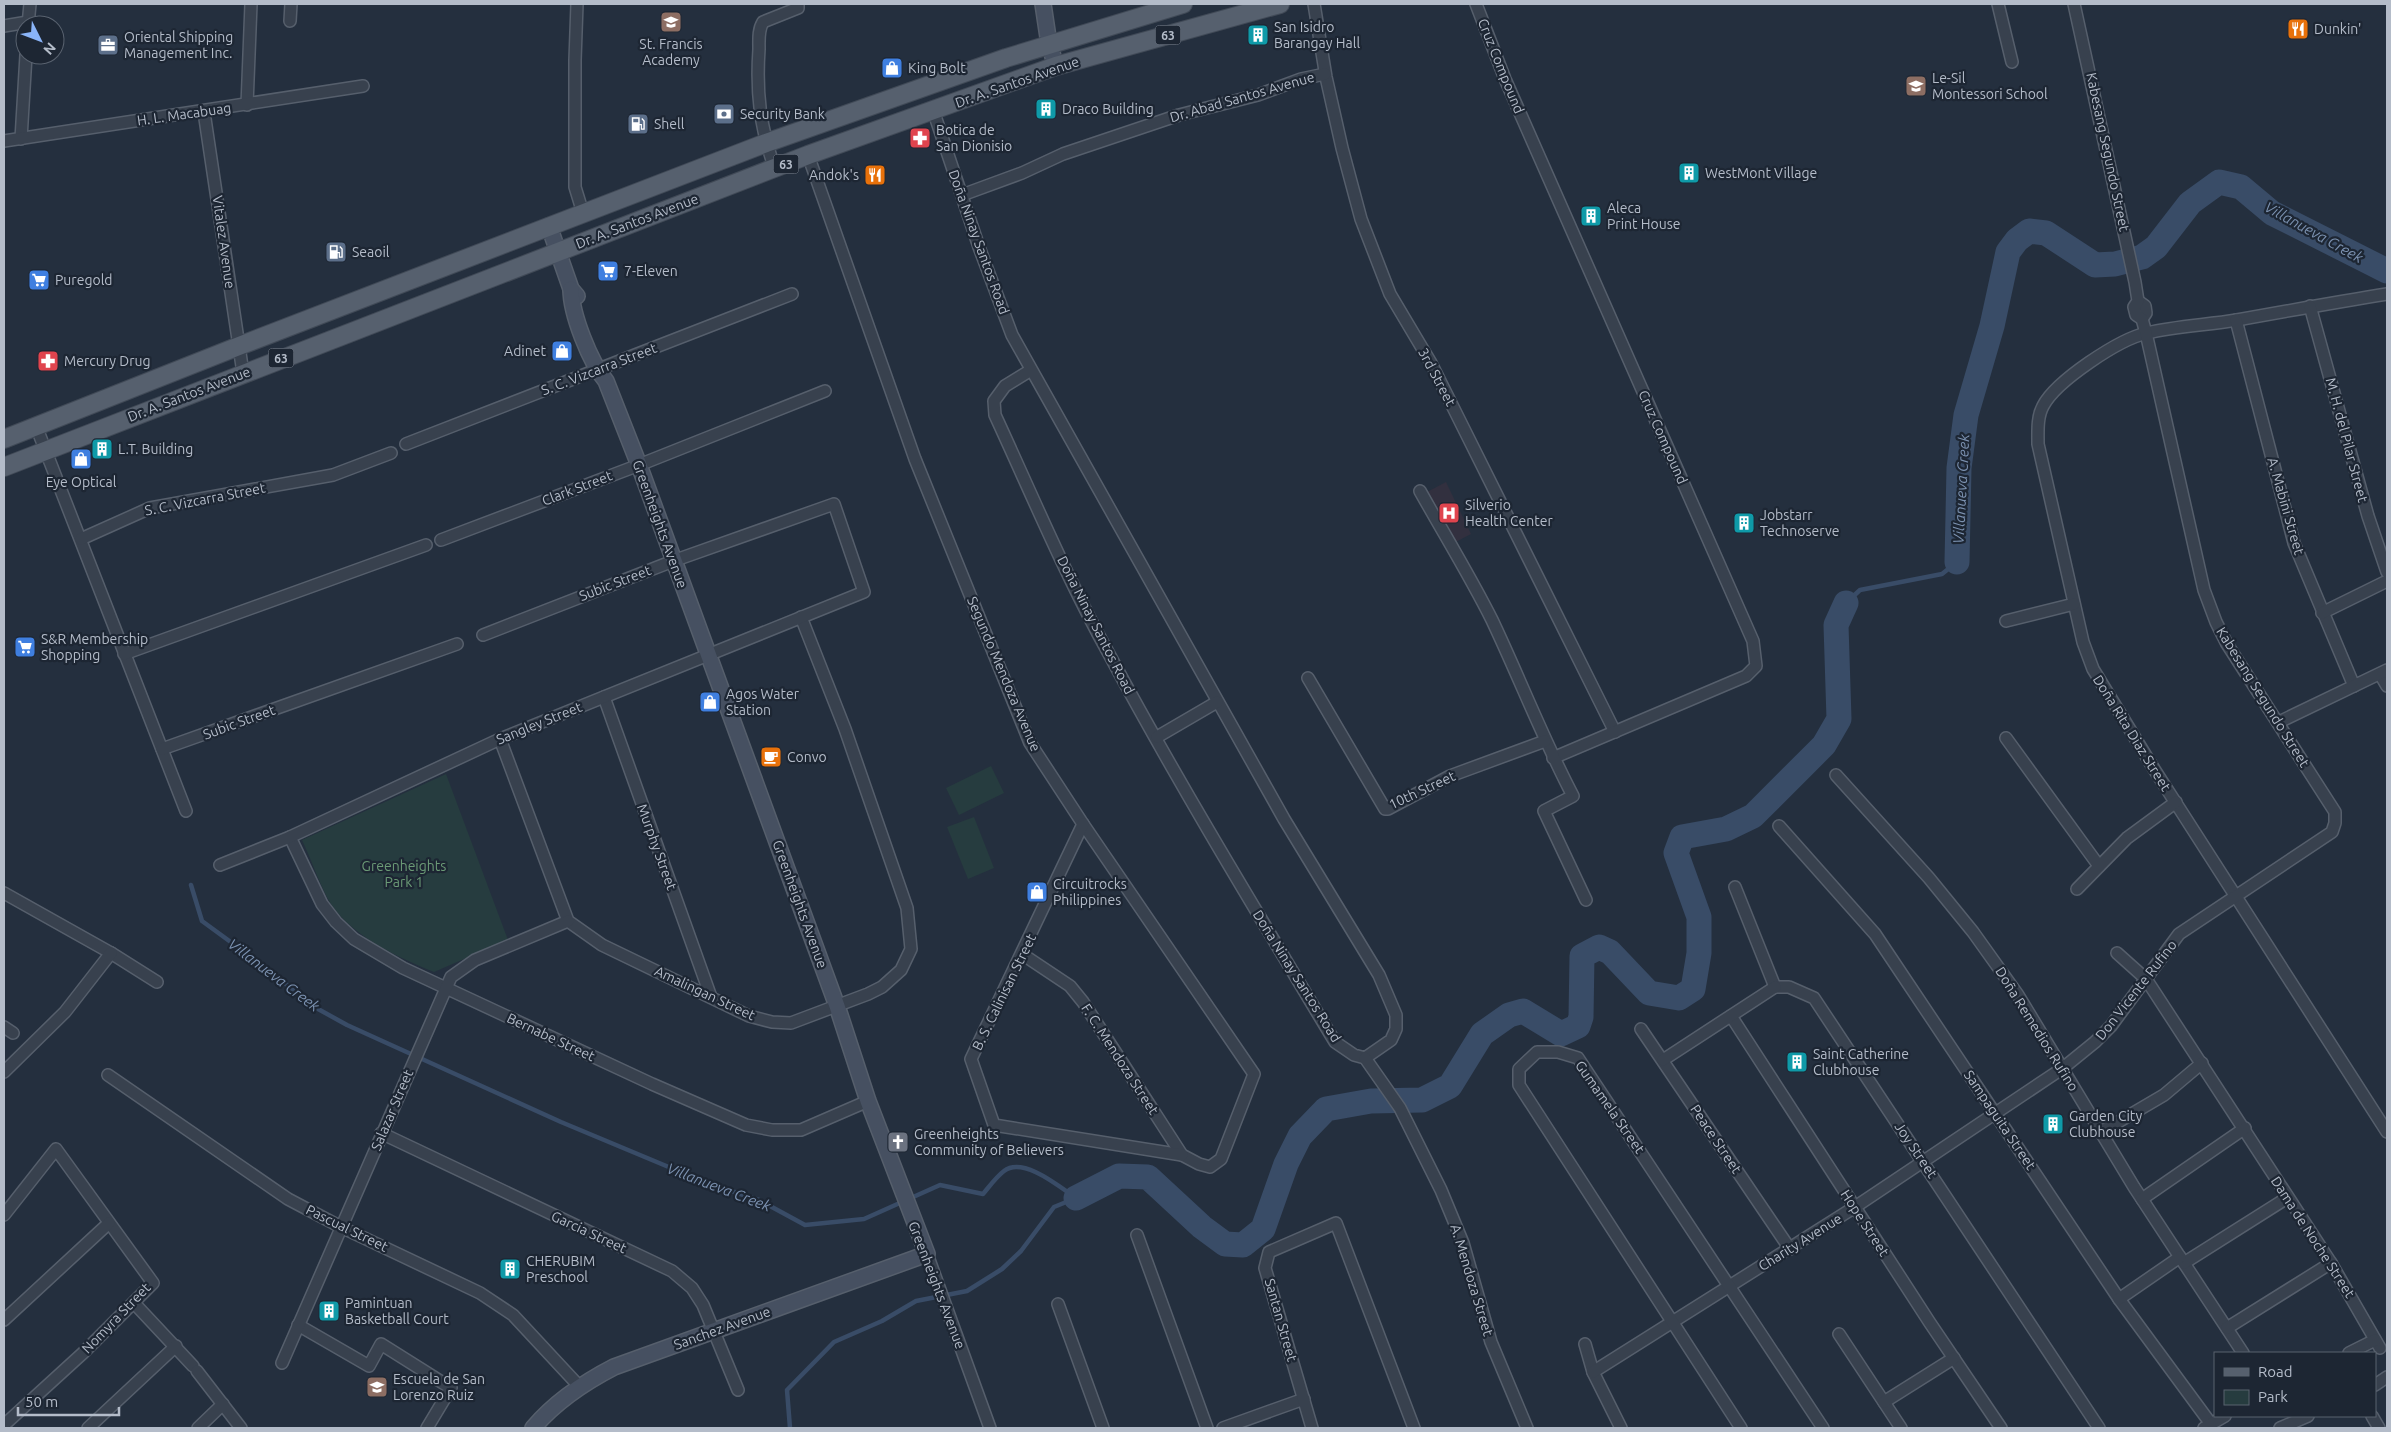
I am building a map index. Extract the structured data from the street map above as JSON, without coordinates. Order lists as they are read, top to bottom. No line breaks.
{"streets":{"main road":["63","Dr. A. Santos Avenue"],"street":["Cruz Compound","Dr. Abad Santos Avenue","H. L. Macabuag","Kabesang Segundo Street","Vitalez Avenue","Doña Ninay Santos Road","S. C. Vizcarra Street","3rd Street","M. H. del Pilar Street","Clark Street","A. Mabini Street","Greenheights Avenue","Subic Street","Segundo Mendoza Avenue","Sangley Street","Doña Rita Diaz Street","10th Street","Murphy Street","Don Vicente Rufino","B. S. Calinisan Street","Amalingan Street","Doña Remedios Rufino","Bernabe Street","F. C. Mendoza Street","Gumamela Street","Salazar Street","Sampaguita Street","Peace Street","Joy Street","Hope Street","Pascual Street","Garcia Street","Dama de Noche Street","Charity Avenue","A. Mendoza Street","Nomyra Street","Santan Street","Sanchez Avenue"]},"crossings":[["Cruz Compound","3rd Street"],["Dr. A. Santos Avenue","Vitalez Avenue"],["Dr. A. Santos Avenue","Doña Ninay Santos Road"],["Dr. A. Santos Avenue","Greenheights Avenue"],["Dr. A. Santos Avenue","Segundo Mendoza Avenue"],["Dr. Abad Santos Avenue","Doña Ninay Santos Road"],["Dr. Abad Santos Avenue","3rd Street"],["H. L. Macabuag","Vitalez Avenue"],["Kabesang Segundo Street","Doña Rita Diaz Street"],["Kabesang Segundo Street","Don Vicente Rufino"],["Doña Ninay Santos Road","A. Mendoza Street"],["S. C. Vizcarra Street","Greenheights Avenue"],["M. H. del Pilar Street","Doña Rita Diaz Street"],["Clark Street","Greenheights Avenue"],["A. Mabini Street","Doña Rita Diaz Street"],["Greenheights Avenue","Subic Street"],["Greenheights Avenue","Sangley Street"],["Greenheights Avenue","Amalingan Street"],["Greenheights Avenue","Bernabe Street"],["Greenheights Avenue","Sanchez Avenue"],["Subic Street","Sangley Street"],["Segundo Mendoza Avenue","B. S. Calinisan Street"],["Segundo Mendoza Avenue","F. C. Mendoza Street"],["Sangley Street","Murphy Street"],["Sangley Street","Amalingan Street"],["Sangley Street","Bernabe Street"],["Murphy Street","Amalingan Street"],["Don Vicente Rufino","Doña Remedios Rufino"],["Don Vicente Rufino","Sampaguita Street"],["Don Vicente Rufino","Dama de Noche Street"],["Don Vicente Rufino","Charity Avenue"],["B. S. Calinisan Street","F. C. Mendoza Street"],["Amalingan Street","Salazar Street"],["Bernabe Street","Salazar Street"],["Gumamela Street","Charity Avenue"],["Salazar Street","Pascual Street"],["Salazar Street","Garcia Street"],["Peace Street","Charity Avenue"],["Joy Street","Charity Avenue"],["Hope Street","Charity Avenue"],["Pascual Street","Sanchez Avenue"],["Garcia Street","Sanchez Avenue"]],"water":["Villanueva Creek"],"parks":["Greenheights Park 1"],"places":{"school or university":["St. Francis Academy","Le-Sil Montessori School","Escuela de San Lorenzo Ruiz"],"restaurant":["Dunkin'","Andok's"],"building":["San Isidro Barangay Hall","Draco Building","WestMont Village","Aleca Print House","L.T. Building","Jobstarr Technoserve","Saint Catherine Clubhouse","Garden City Clubhouse","CHERUBIM Preschool","Pamintuan Basketball Court"],"office":["Oriental Shipping Management Inc."],"shop":["King Bolt","Adinet","Eye Optical","Agos Water Station","Circuitrocks Philippines"],"bank":["Security Bank"],"fuel station":["Shell","Seaoil"],"pharmacy":["Botica de San Dionisio","Mercury Drug"],"supermarket":["7-Eleven","Puregold","S&R Membership Shopping"],"hospital":["Silverio Health Center"],"cafe":["Convo"],"church":["Greenheights Community of Believers"]},"legend":["Road","Park"],"scale_bar":"50 m","north":"bottom right"}
